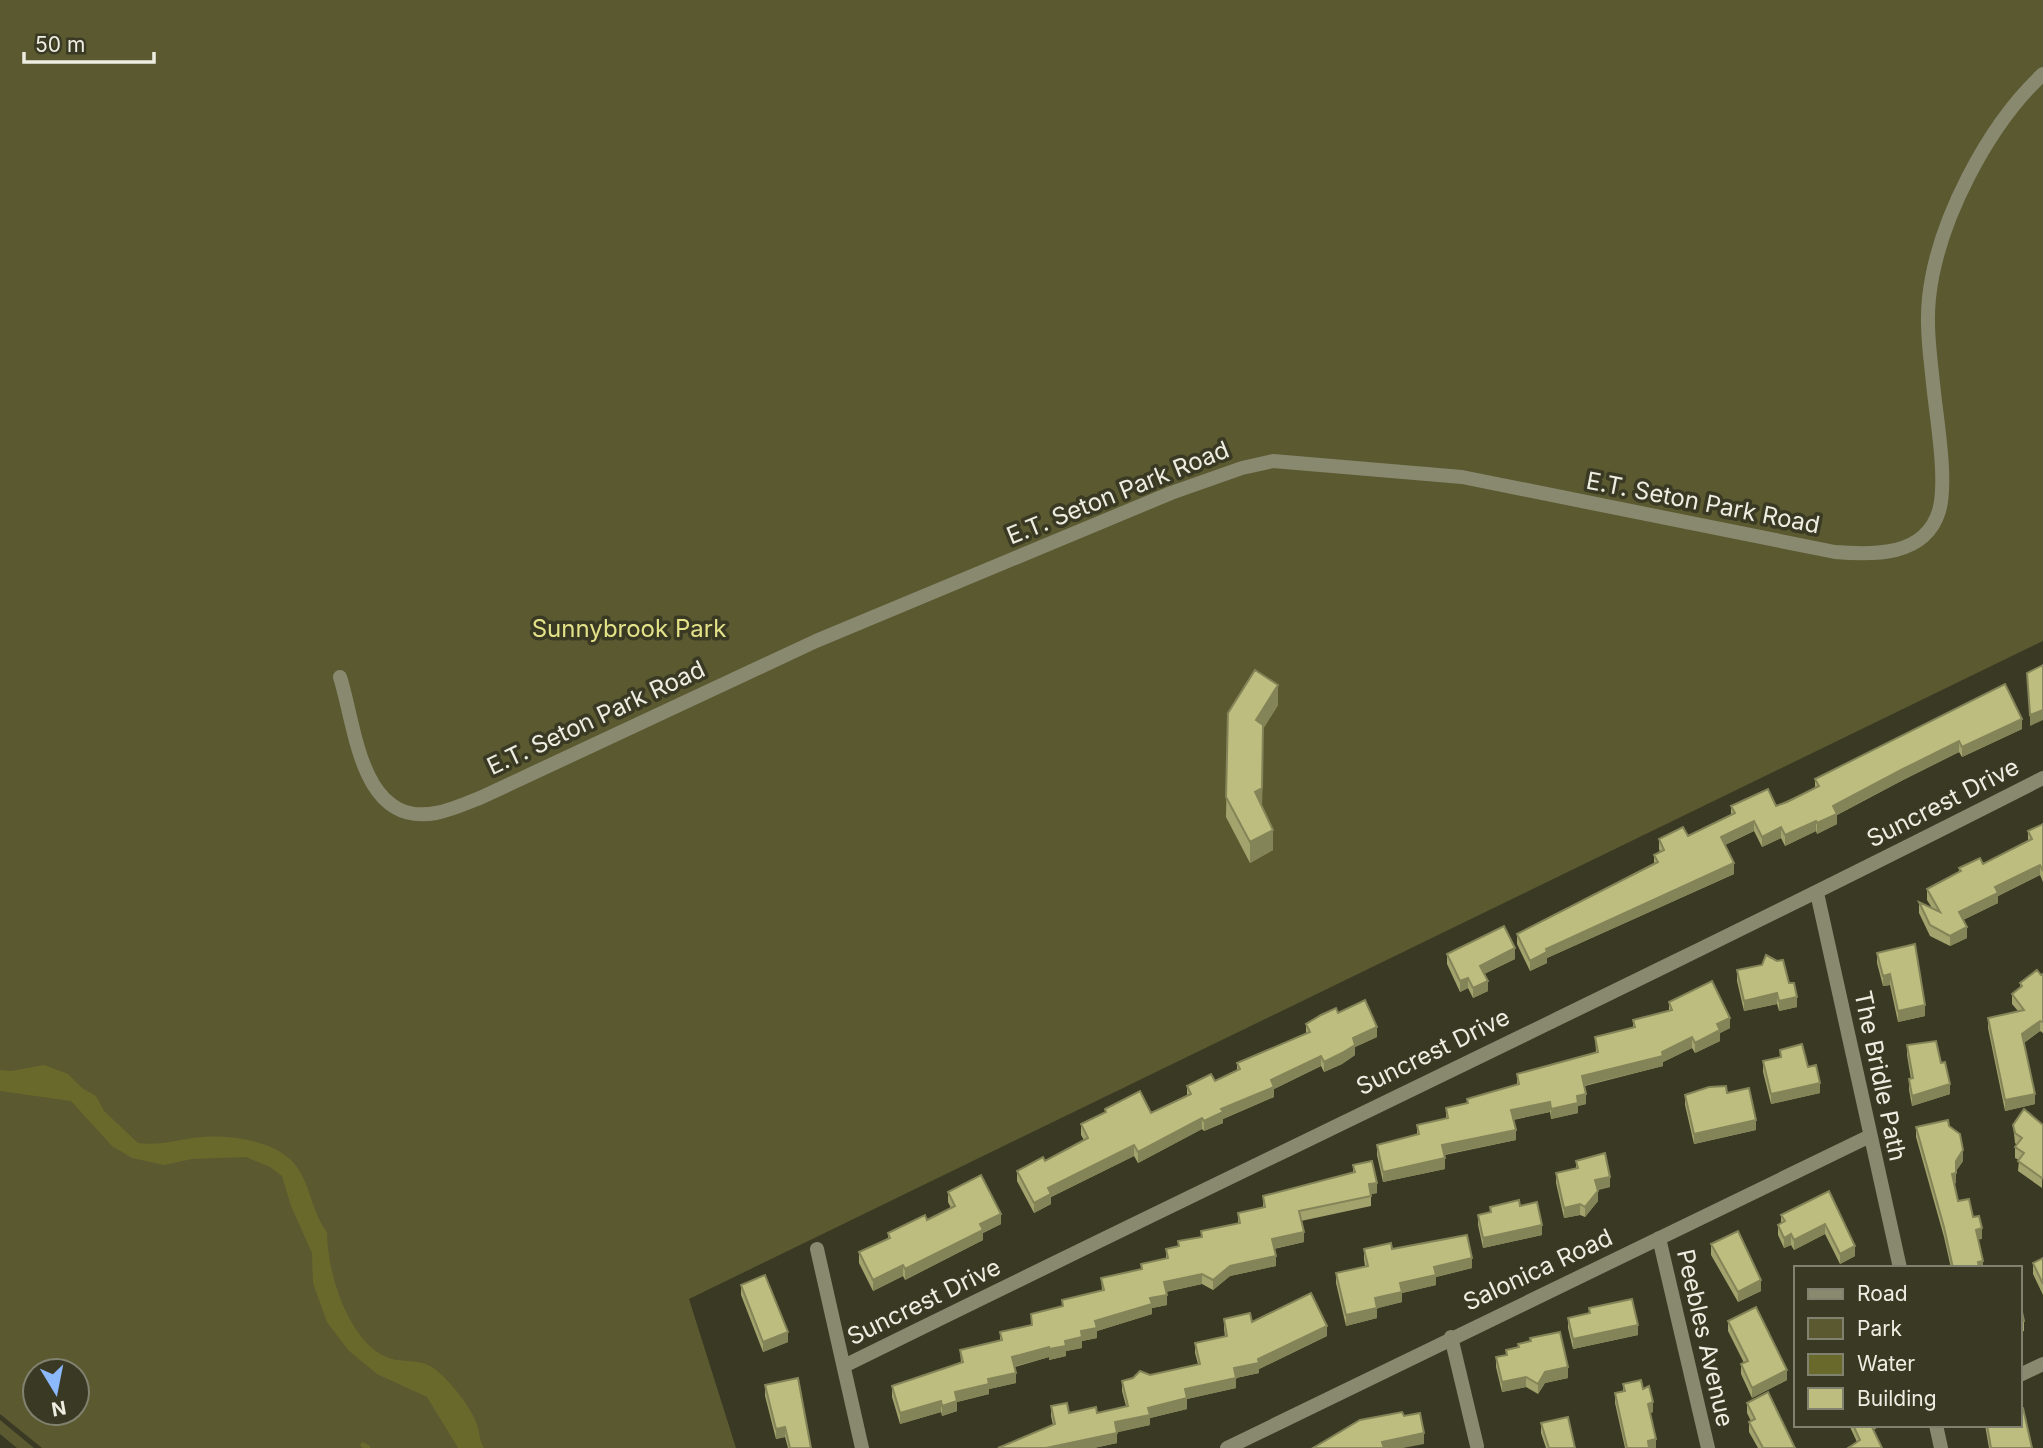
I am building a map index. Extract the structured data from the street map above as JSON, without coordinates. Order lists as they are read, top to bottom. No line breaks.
{"streets":{"street":["E.T. Seton Park Road","Suncrest Drive","The Bridle Path","Salonica Road","Peebles Avenue"]},"crossings":[["Suncrest Drive","The Bridle Path"],["The Bridle Path","Salonica Road"],["Salonica Road","Peebles Avenue"]],"parks":["Sunnybrook Park"],"legend":["Road","Park","Water","Building"],"scale_bar":"50 m","north":"bottom"}
